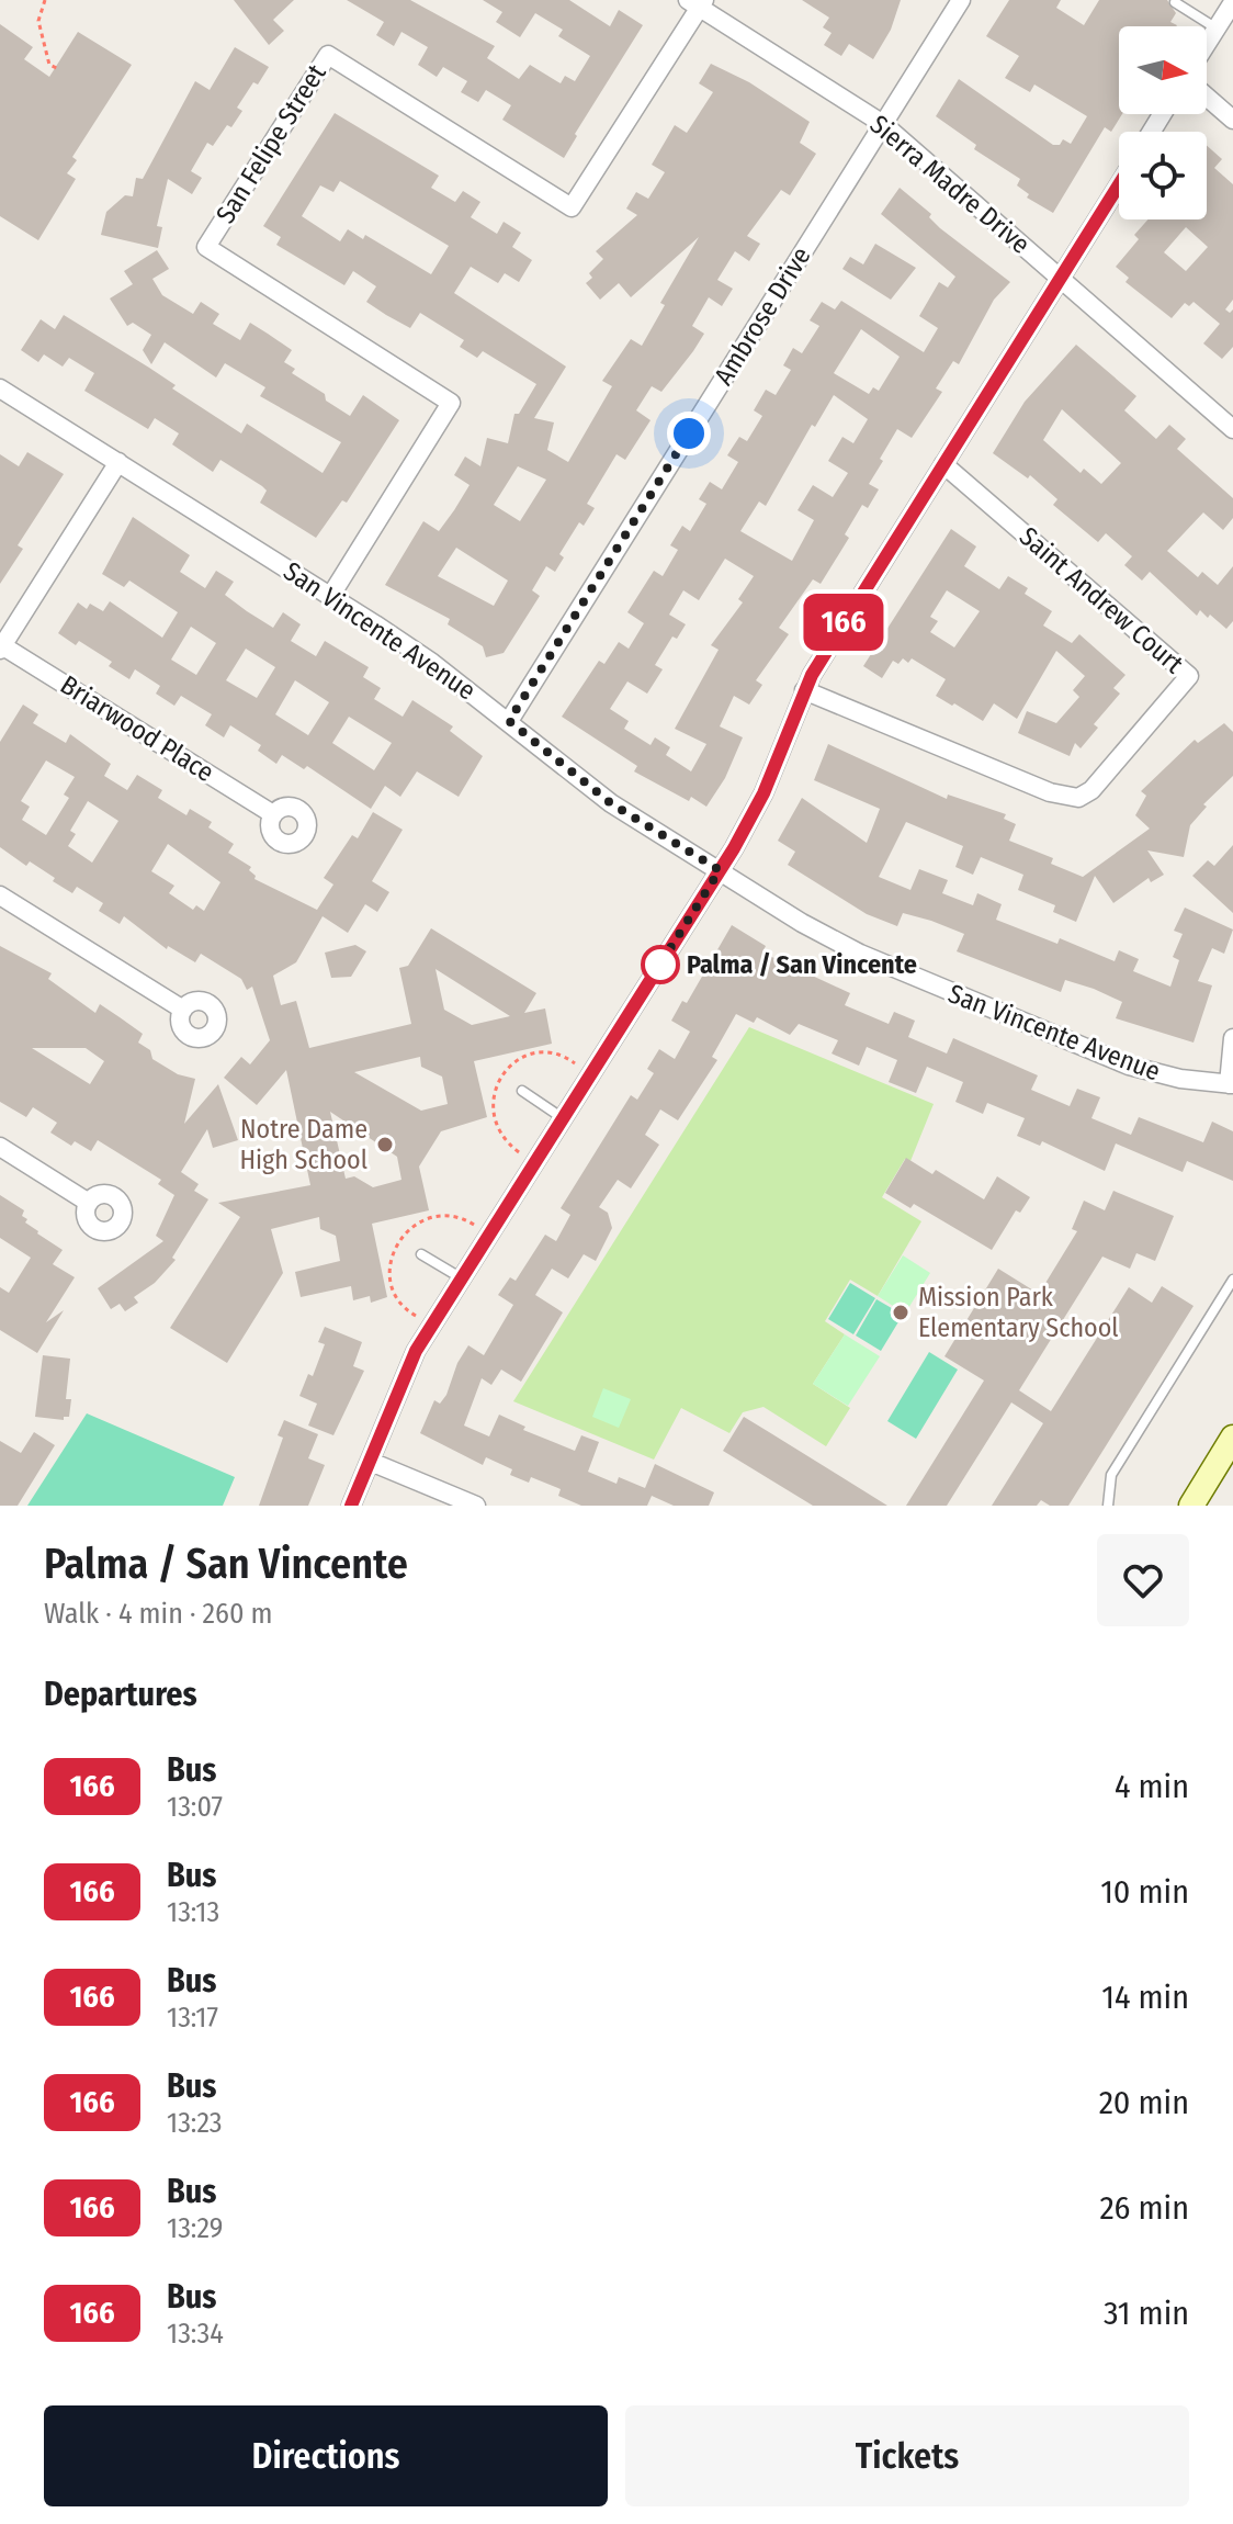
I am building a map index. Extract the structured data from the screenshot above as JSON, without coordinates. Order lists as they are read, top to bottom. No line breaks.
{"streets":{"street":["San Felipe Street","Sierra Madre Drive","Ambrose Drive","Saint Andrew Court","San Vincente Avenue","Briarwood Place"]},"crossings":[["San Felipe Street","Sierra Madre Drive"],["San Felipe Street","San Vincente Avenue"],["Sierra Madre Drive","Ambrose Drive"],["Ambrose Drive","San Vincente Avenue"]],"places":["Palma / San Vincente","Notre Dame High School","Mission Park Elementary School"],"lines":["bus line 166"],"north":"right","page":{"on_map":"166","heading":[["Palma / San Vincente","Walk · 4 min · 260 m"],"Departures"],"list":[{"mark":"166","name":"Bus","note":"13:07","value":"4 min"},{"mark":"166","name":"Bus","note":"13:13","value":"10 min"},{"mark":"166","name":"Bus","note":"13:17","value":"14 min"},{"mark":"166","name":"Bus","note":"13:23","value":"20 min"},{"mark":"166","name":"Bus","note":"13:29","value":"26 min"},{"mark":"166","name":"Bus","note":"13:34","value":"31 min"}],"buttons":["Directions","Tickets"]}}
